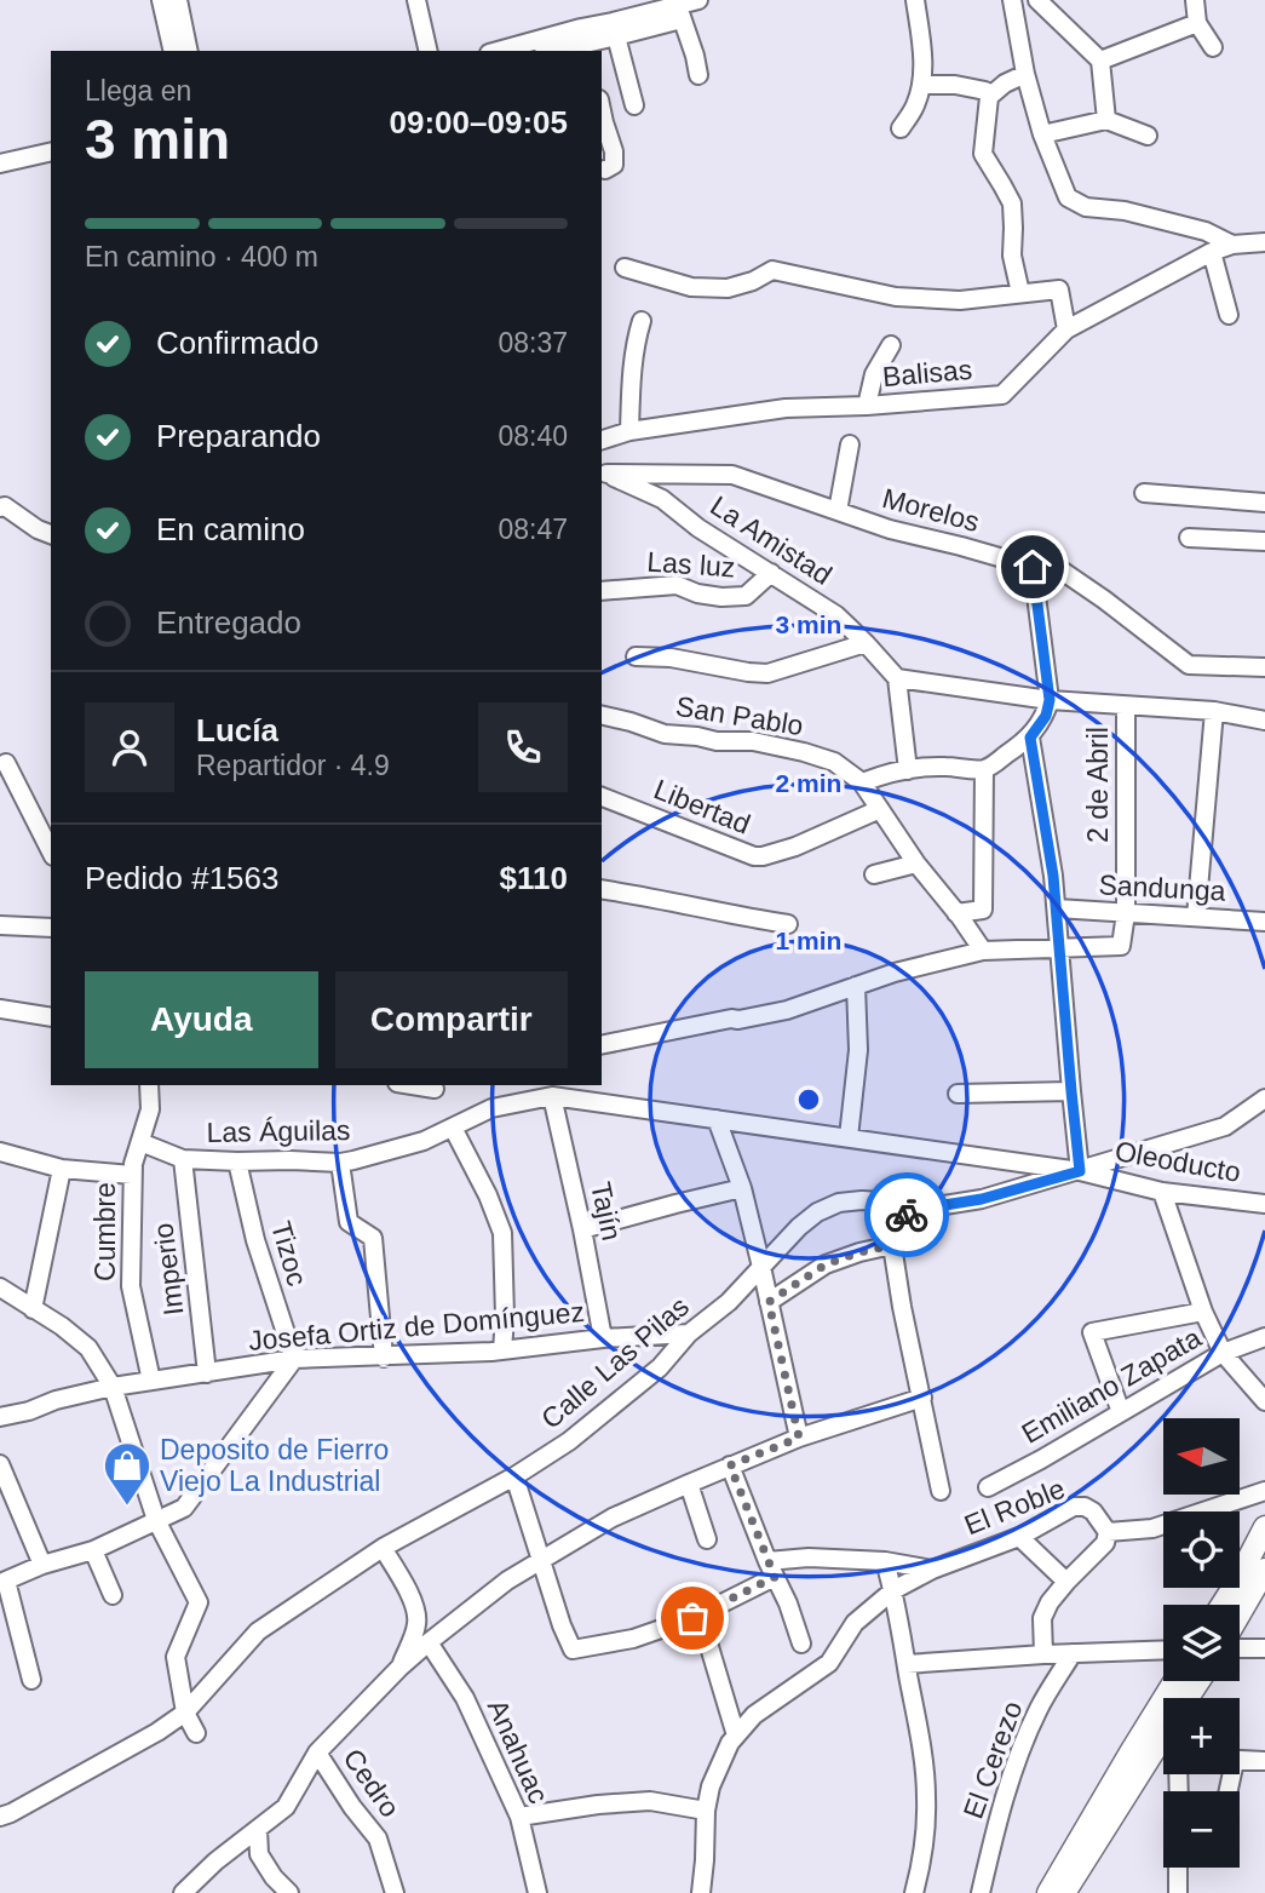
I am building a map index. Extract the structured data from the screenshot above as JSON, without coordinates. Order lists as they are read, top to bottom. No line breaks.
{"streets":{"street":["Balisas","Morelos","La Amistad","Las luz","San Pablo","2 de Abril","Libertad","Sandunga","Las Águilas","Oleoducto","Tajín","Cumbre","Tizoc","Imperio","Josefa Ortiz de Domínguez","Calle Las Pilas","Emiliano Zapata","El Roble","Anahuac","El Cerezo","Cedro"]},"crossings":[["Morelos","La Amistad"],["La Amistad","Las luz"],["San Pablo","Libertad"],["2 de Abril","Sandunga"],["Las Águilas","Oleoducto"],["Las Águilas","Tajín"],["Las Águilas","Cumbre"],["Las Águilas","Tizoc"],["Las Águilas","Imperio"],["Oleoducto","Calle Las Pilas"],["Tajín","Josefa Ortiz de Domínguez"],["Cumbre","Josefa Ortiz de Domínguez"],["Tizoc","Josefa Ortiz de Domínguez"],["Imperio","Josefa Ortiz de Domínguez"],["Josefa Ortiz de Domínguez","Calle Las Pilas"]],"places":{"shop":["Deposito de Fierro Viejo La Industrial"]},"north":"left","page":{"heading":["3 min","Llega en","09:00–09:05"],"panel":["Lucía","Repartidor · 4.9","Pedido #1563","$110"],"bar":"En camino · 400 m","list":[["Confirmado","08:37"],["Preparando","08:40"],["En camino","08:47"],"Entregado"],"buttons":["Ayuda","Compartir"],"map_buttons":["+","−"]},"rings":["3 min","2 min","1 min"]}
